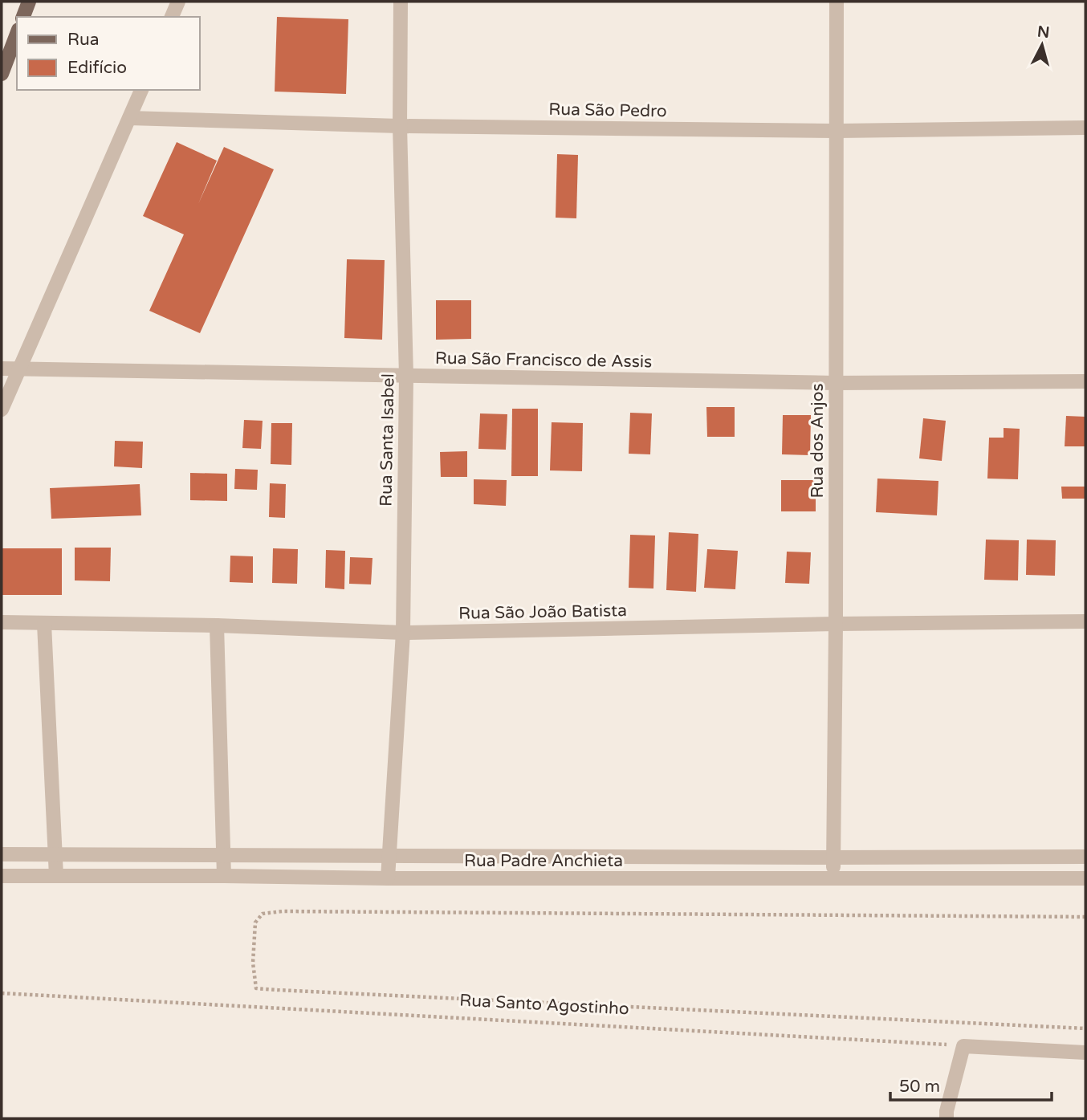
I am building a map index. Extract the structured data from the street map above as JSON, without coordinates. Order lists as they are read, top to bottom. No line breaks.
{"streets":{"street":["Rua São Pedro","Rua São Francisco de Assis","Rua Santa Isabel","Rua dos Anjos","Rua São João Batista","Rua Padre Anchieta"],"path":["Rua Santo Agostinho"]},"crossings":[["Rua São Pedro","Rua Santa Isabel"],["Rua São Pedro","Rua dos Anjos"],["Rua São Francisco de Assis","Rua Santa Isabel"],["Rua São Francisco de Assis","Rua dos Anjos"],["Rua Santa Isabel","Rua São João Batista"],["Rua Santa Isabel","Rua Padre Anchieta"],["Rua dos Anjos","Rua São João Batista"],["Rua dos Anjos","Rua Padre Anchieta"]],"legend":["Rua","Edifício"],"scale_bar":"50 m","north":"top"}
